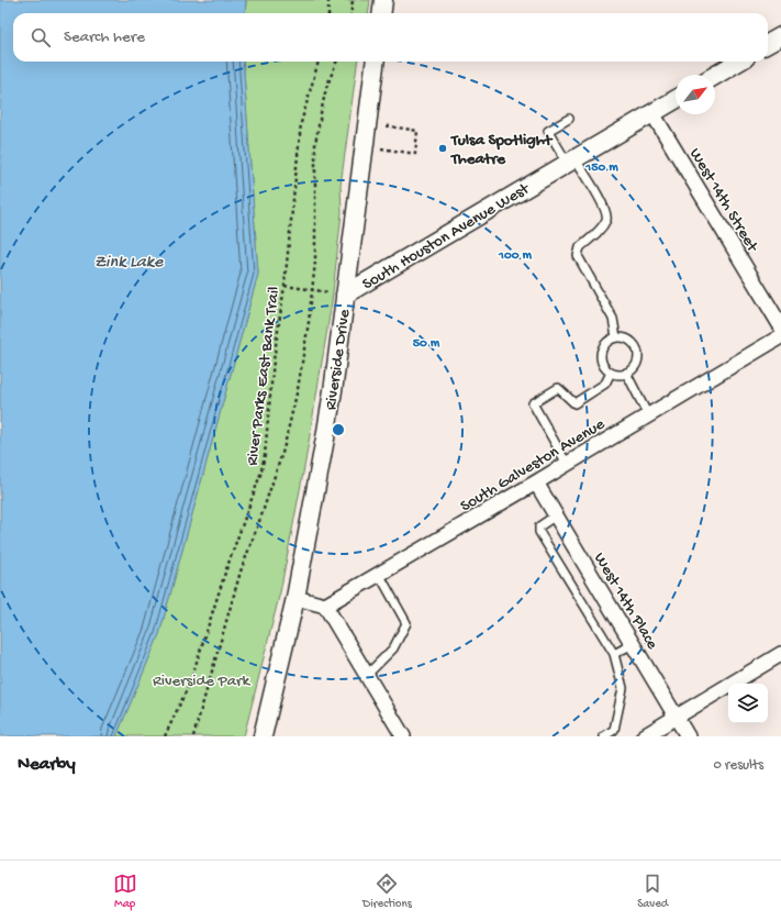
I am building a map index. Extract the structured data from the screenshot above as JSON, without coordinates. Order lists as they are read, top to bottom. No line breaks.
{"streets":{"street":["West 14th Street","South Houston Avenue West","Riverside Drive","South Galveston Avenue","West 14th Place"],"path":["River Parks East Bank Trail"]},"crossings":[["West 14th Street","South Houston Avenue West"],["South Houston Avenue West","Riverside Drive"],["South Galveston Avenue","West 14th Place"]],"water":["Zink Lake"],"parks":["Riverside Park"],"places":["Tulsa Spotlight Theatre"],"north":"top right","page":{"search":"Search here","heading":["Nearby","0 results"],"nav":["Map","Directions","Saved"]},"rings":["150 m","100 m","50 m"]}
